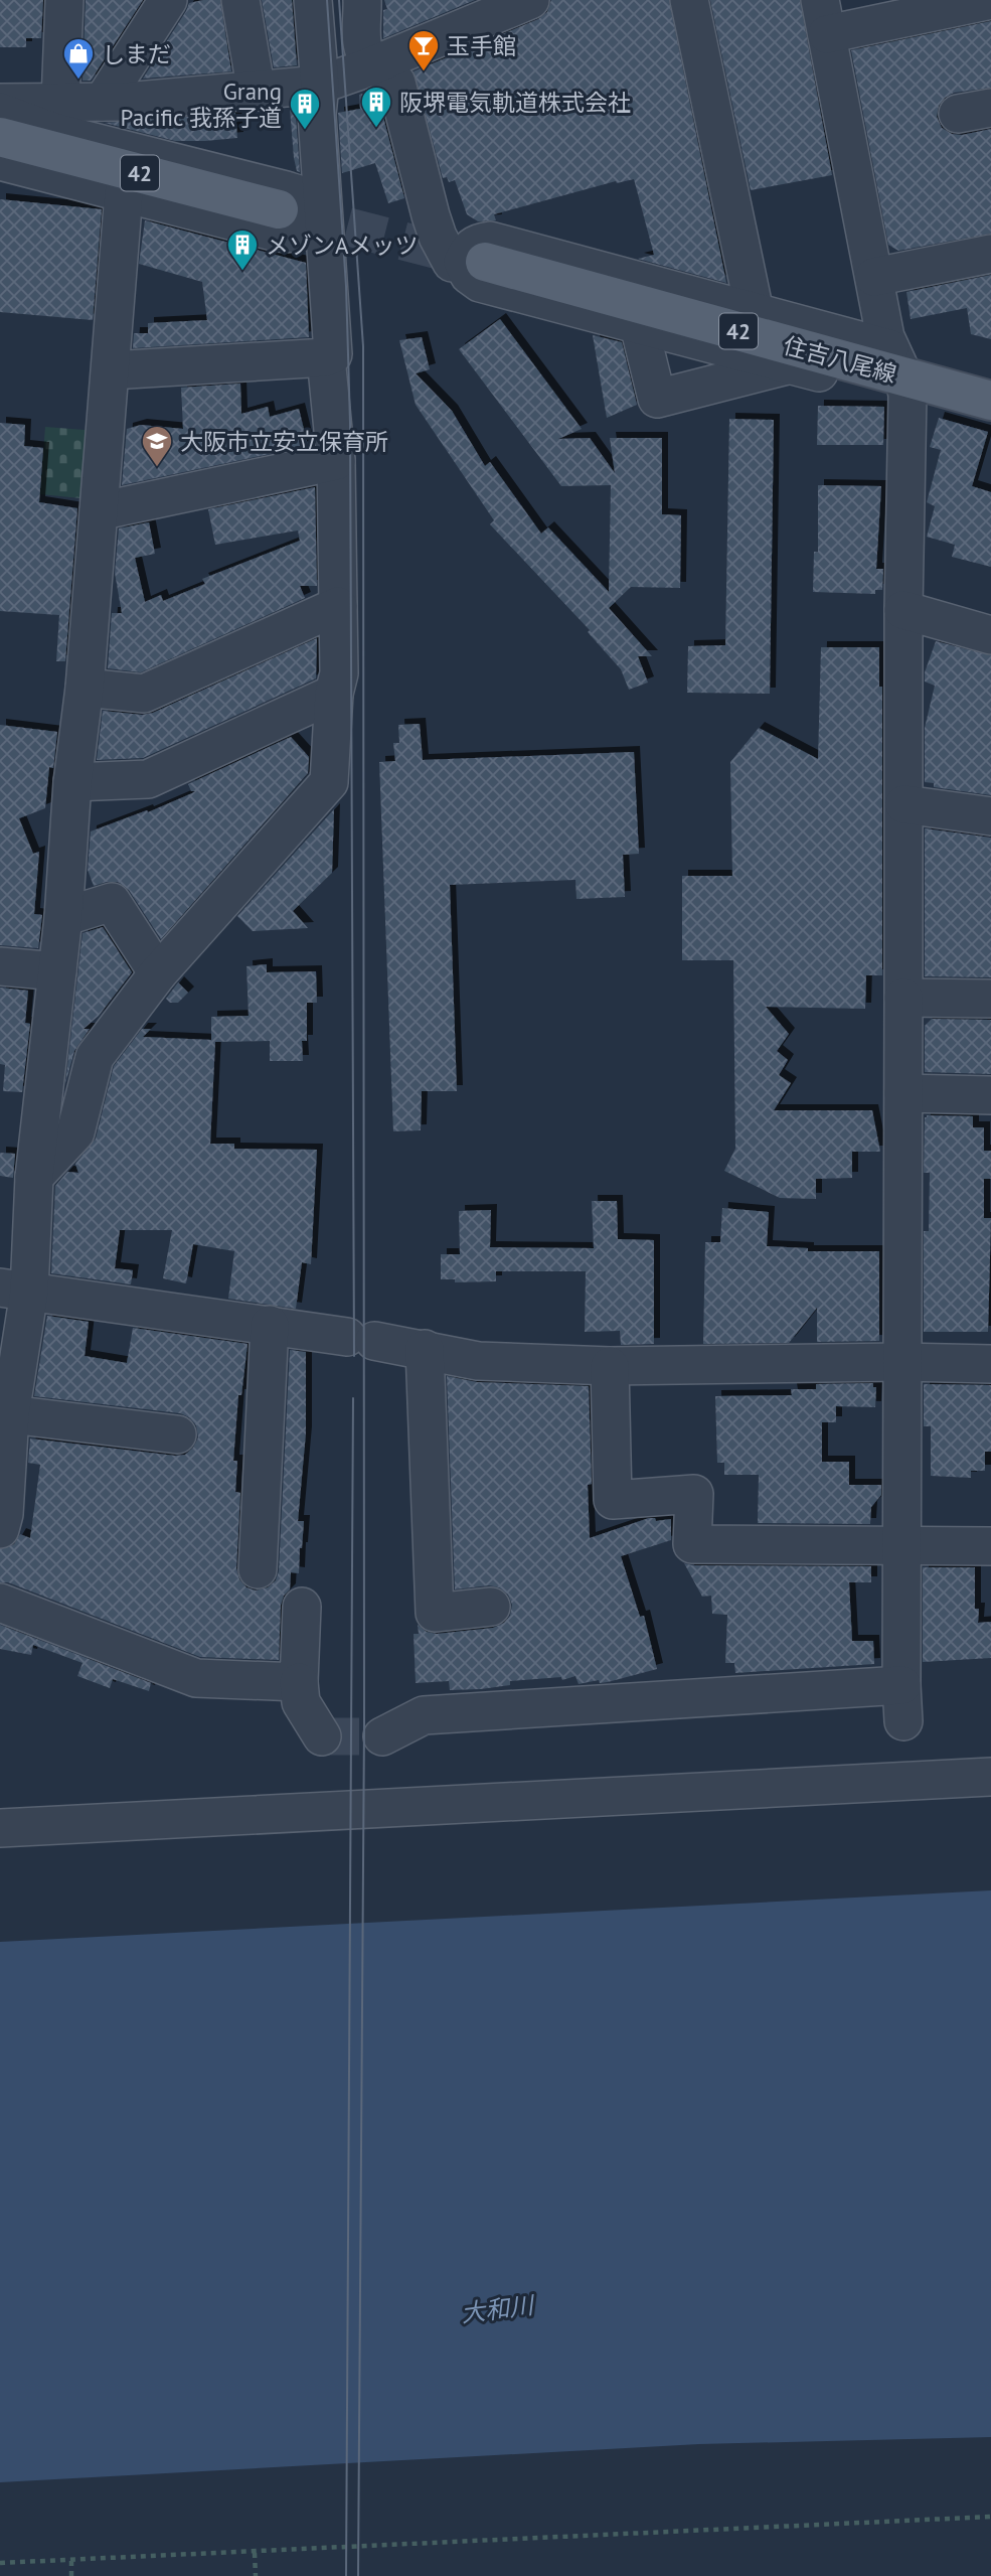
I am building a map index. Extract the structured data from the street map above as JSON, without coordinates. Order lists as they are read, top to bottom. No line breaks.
{"streets":{"main road":["42","住吉八尾線"]},"water":["大和川"],"places":{"bar":["玉手館"],"shop":["しまだ"],"building":["阪堺電気軌道株式会社","Grang Pacific 我孫子道","メゾンAメッツ"],"school or university":["大阪市立安立保育所"]}}
